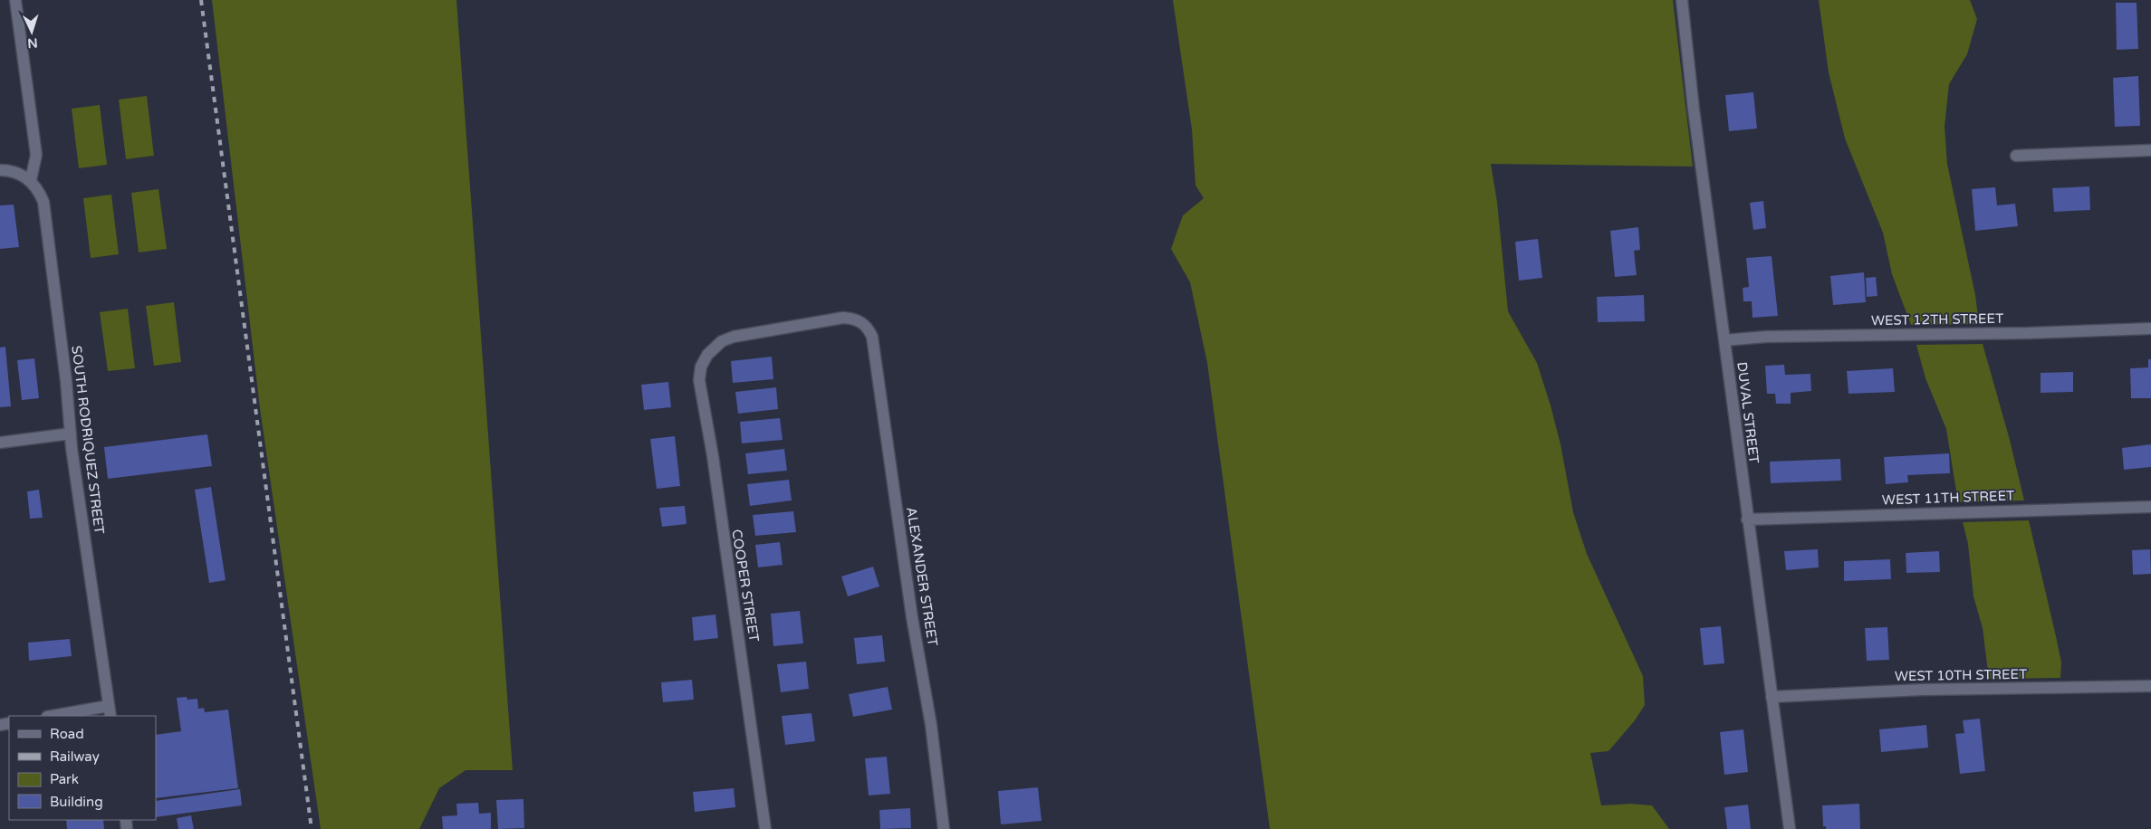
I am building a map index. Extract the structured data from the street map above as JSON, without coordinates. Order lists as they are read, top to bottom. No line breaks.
{"streets":{"street":["WEST 12TH STREET","DUVAL STREET","SOUTH RODRIQUEZ STREET","WEST 11TH STREET","ALEXANDER STREET","COOPER STREET","WEST 10TH STREET"]},"crossings":[["WEST 12TH STREET","DUVAL STREET"],["DUVAL STREET","WEST 11TH STREET"],["DUVAL STREET","WEST 10TH STREET"],["ALEXANDER STREET","COOPER STREET"]],"legend":["Road","Railway","Park","Building"],"north":"bottom"}
